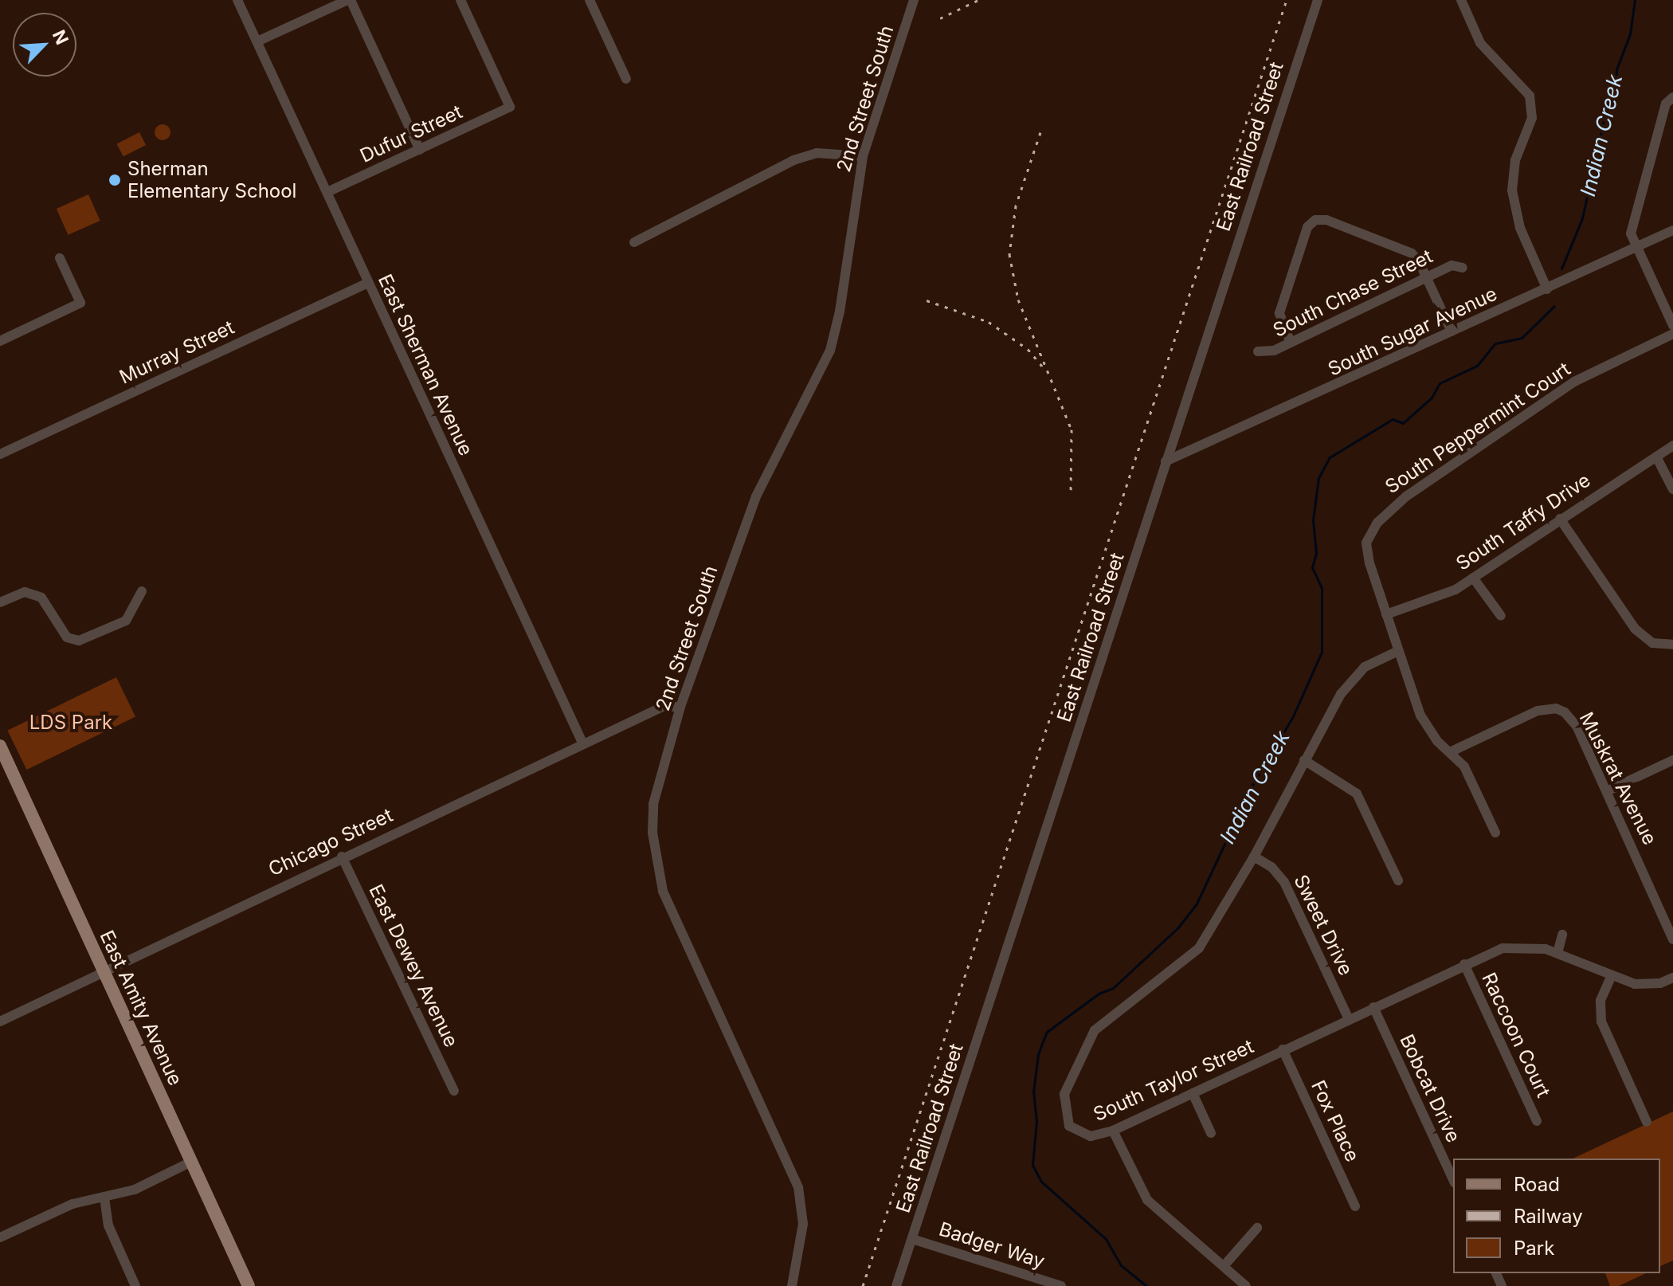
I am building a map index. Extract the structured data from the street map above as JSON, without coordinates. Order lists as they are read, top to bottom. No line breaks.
{"streets":{"main road":["East Amity Avenue"],"street":["2nd Street South","Dufur Street","East Railroad Street","South Chase Street","South Sugar Avenue","Murray Street","East Sherman Avenue","South Peppermint Court","South Taffy Drive","Muskrat Avenue","Chicago Street","Sweet Drive","East Dewey Avenue","Raccoon Court","South Taylor Street","Bobcat Drive","Fox Place","Badger Way"]},"crossings":[["2nd Street South","Chicago Street"],["Dufur Street","East Sherman Avenue"],["East Railroad Street","South Sugar Avenue"],["East Railroad Street","Badger Way"],["Murray Street","East Sherman Avenue"],["East Sherman Avenue","Chicago Street"],["South Peppermint Court","South Taffy Drive"],["South Peppermint Court","Muskrat Avenue"],["South Peppermint Court","South Taylor Street"],["Chicago Street","East Dewey Avenue"],["Chicago Street","East Amity Avenue"],["Sweet Drive","South Taylor Street"],["Raccoon Court","South Taylor Street"],["South Taylor Street","Bobcat Drive"],["South Taylor Street","Fox Place"]],"water":["Indian Creek"],"parks":["LDS Park"],"places":["Sherman Elementary School"],"legend":["Road","Railway","Park"],"north":"top right"}
